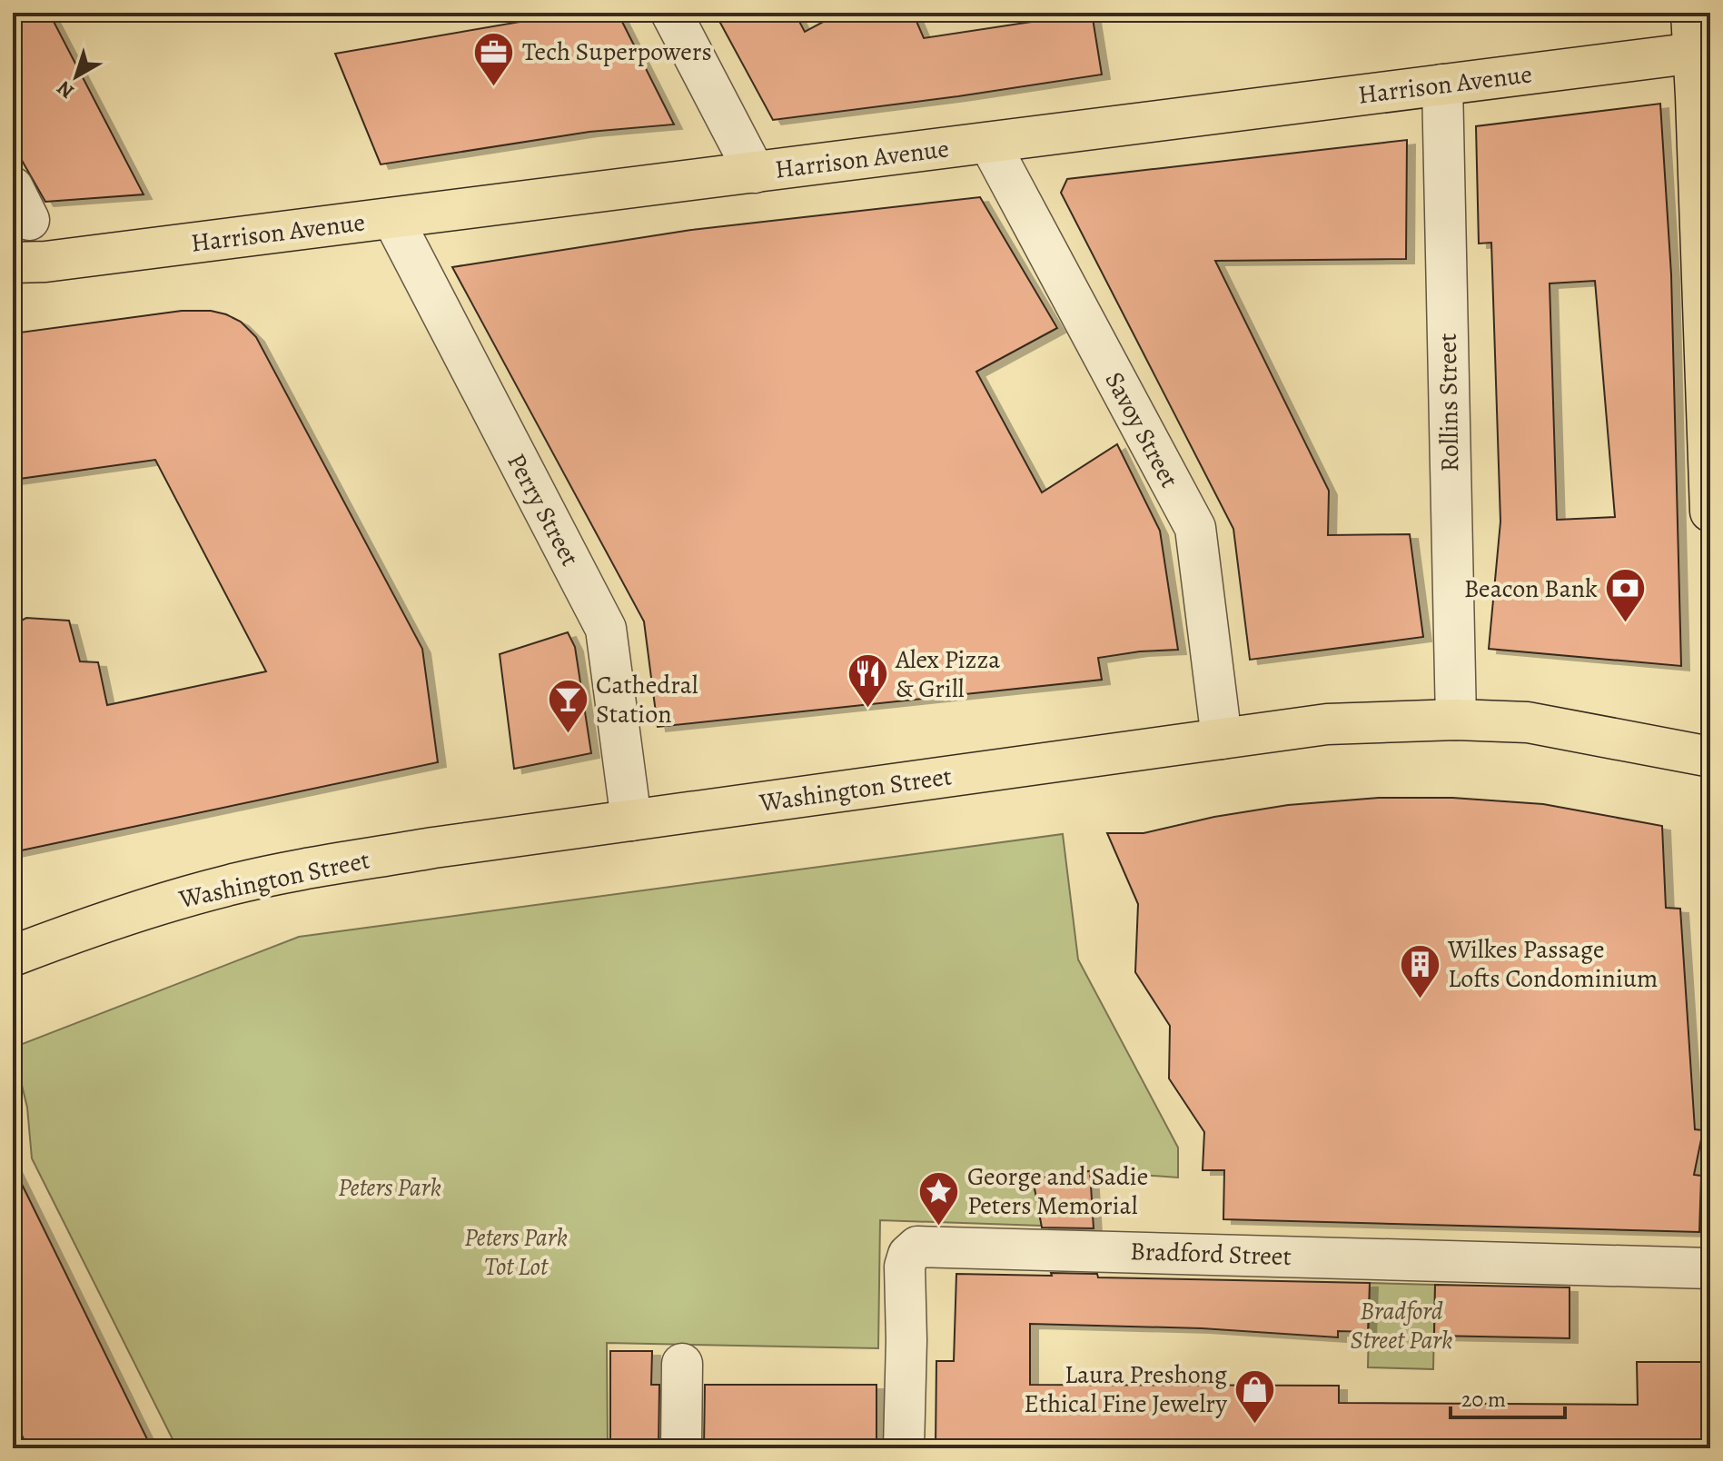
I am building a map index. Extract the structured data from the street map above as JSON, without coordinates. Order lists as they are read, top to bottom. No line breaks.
{"streets":{"main road":["Harrison Avenue","Washington Street"],"street":["Rollins Street","Savoy Street","Perry Street","Bradford Street"]},"crossings":[["Harrison Avenue","Rollins Street"],["Harrison Avenue","Savoy Street"],["Harrison Avenue","Perry Street"],["Rollins Street","Washington Street"],["Savoy Street","Washington Street"],["Perry Street","Washington Street"]],"parks":["Peters Park","Peters Park Tot Lot","Bradford Street Park"],"places":{"office":["Tech Superpowers"],"bank":["Beacon Bank"],"restaurant":["Alex Pizza & Grill"],"bar":["Cathedral Station"],"building":["Wilkes Passage Lofts Condominium"],"place":["George and Sadie Peters Memorial"],"shop":["Laura Preshong Ethical Fine Jewelry"]},"scale_bar":"20 m","north":"bottom left"}
